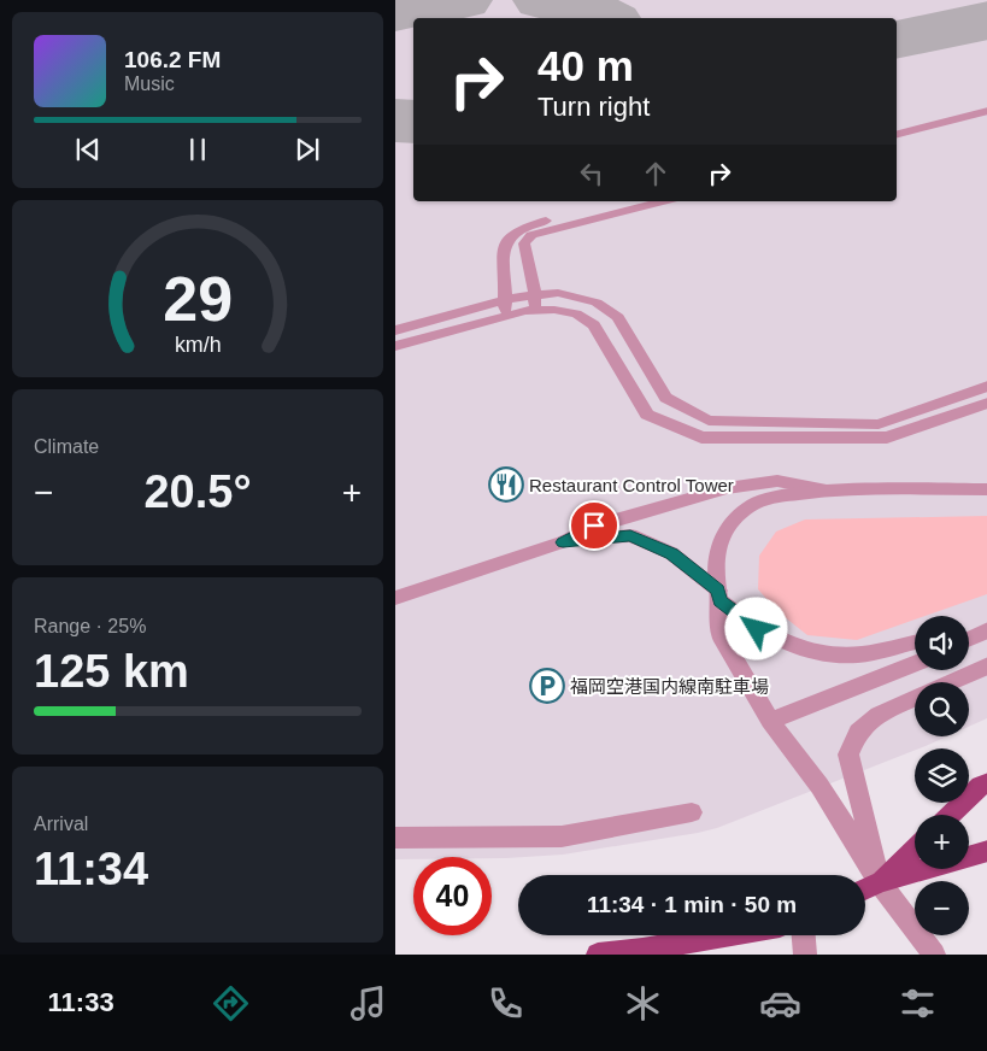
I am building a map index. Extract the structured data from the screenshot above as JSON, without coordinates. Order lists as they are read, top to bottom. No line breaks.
{"places":{"restaurant":["Restaurant Control Tower"],"parking":["福岡空港国内線南駐車場"]},"page":{"turn":["40 m","Turn right"],"song":["106.2 FM","Music"],"tile":["Climate",["Range · 25%","125 km"],["Arrival","11:34"]],"heat":["−","20.5°","+"],"map_buttons":["+","−"],"limit":"40","trip":"11:34 · 1 min · 50 m","tabs":"11:33","gauge":["29","km/h"]}}
